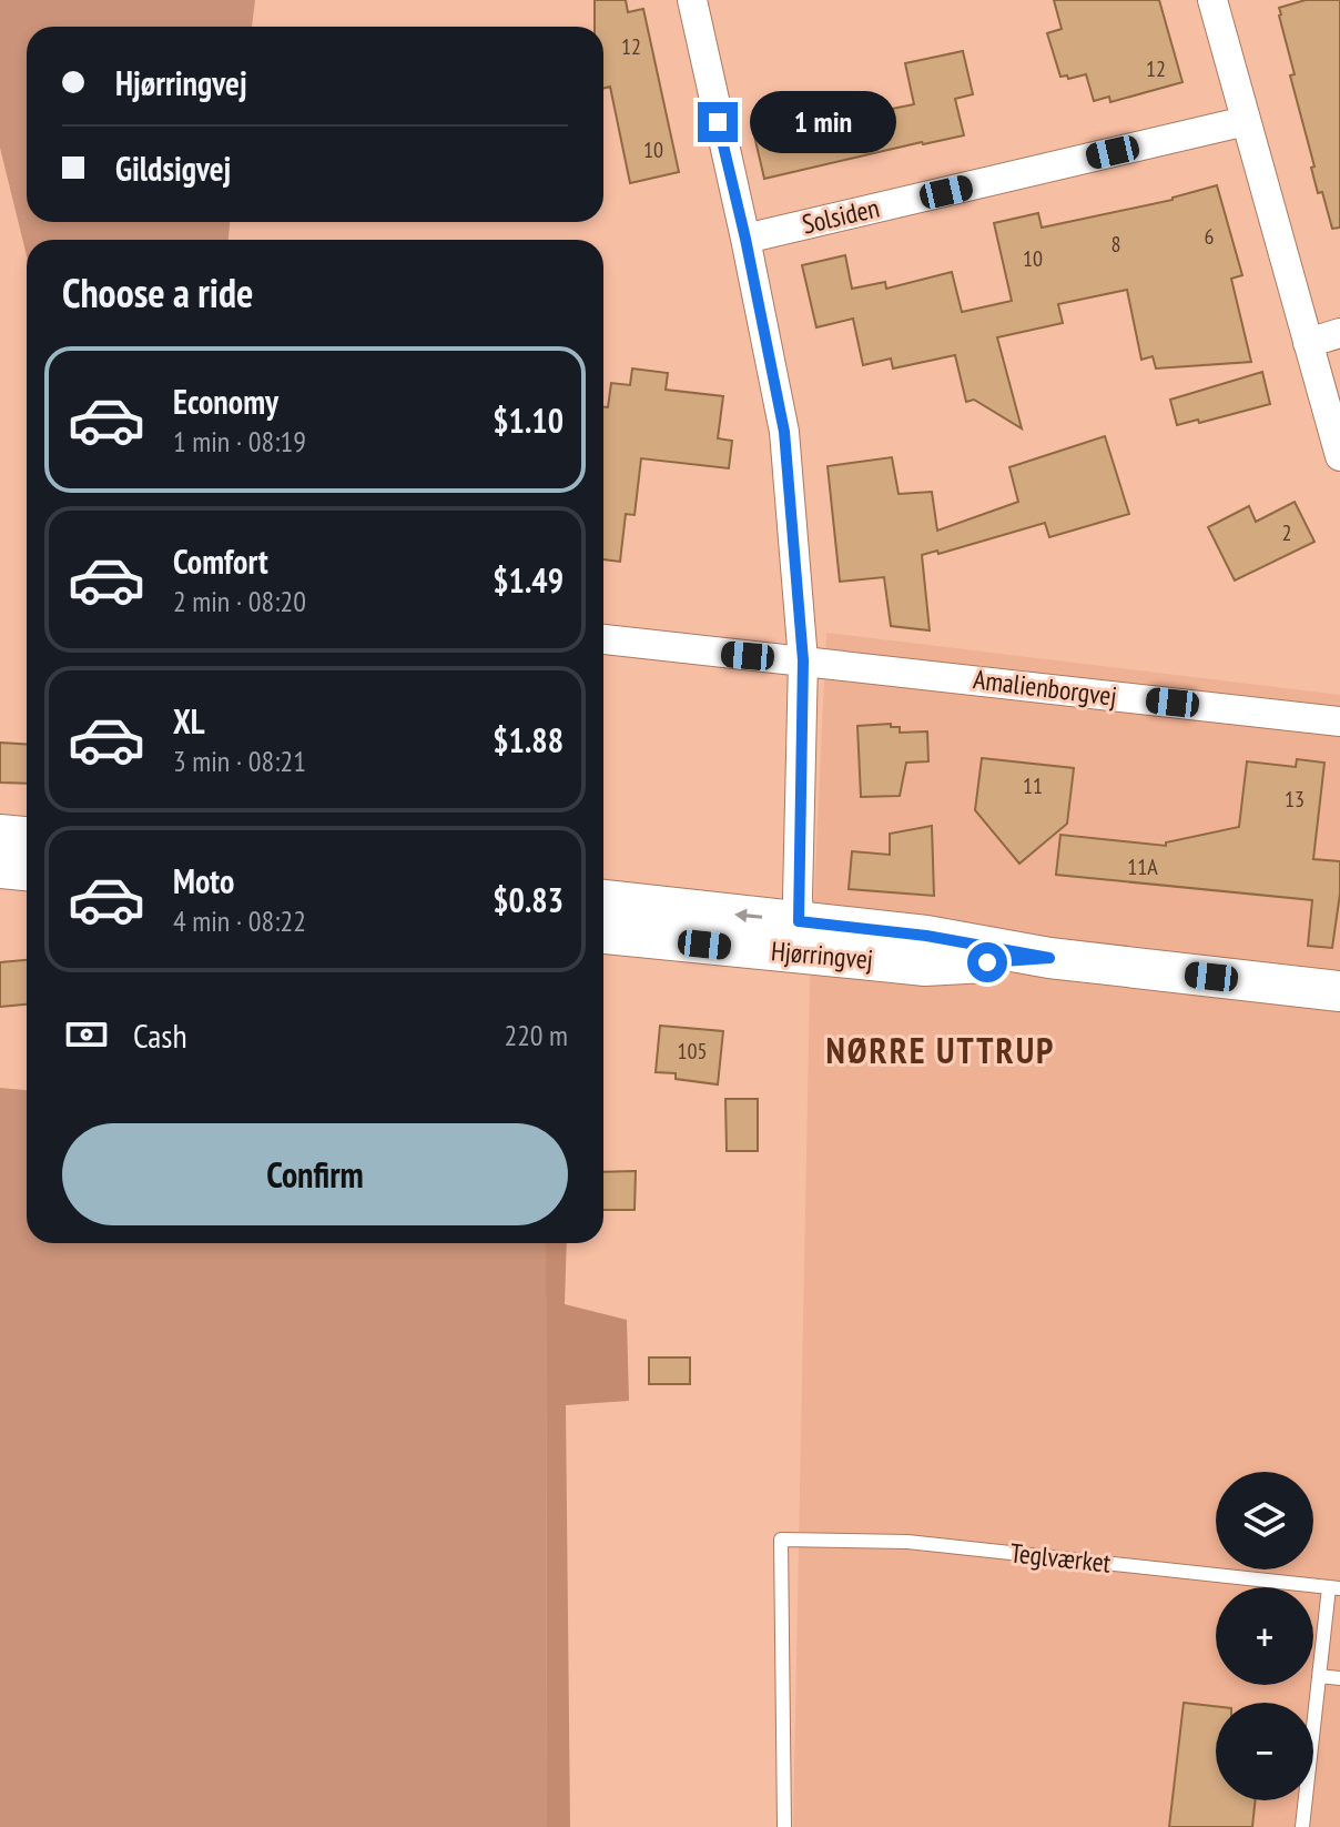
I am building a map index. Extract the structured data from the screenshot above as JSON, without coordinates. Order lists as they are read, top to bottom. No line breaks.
{"streets":{"main road":["Hjørringvej"],"street":["Solsiden","Amalienborgvej"],"lane":["Teglværket"]},"districts":["NØRRE UTTRUP"],"house_numbers":["12","12","10","6","8","10","2","11","13","11A","105"],"page":{"banner":["Hjørringvej","Gildsigvej"],"bubble":"1 min","heading":"Choose a ride","list":[{"name":"Economy","note":"1 min · 08:19","value":"$1.10"},{"name":"Comfort","note":"2 min · 08:20","value":"$1.49"},{"name":"XL","note":"3 min · 08:21","value":"$1.88"},{"name":"Moto","note":"4 min · 08:22","value":"$0.83"}],"pay":["Cash","220 m"],"buttons":"Confirm","map_buttons":["+","−"]}}
